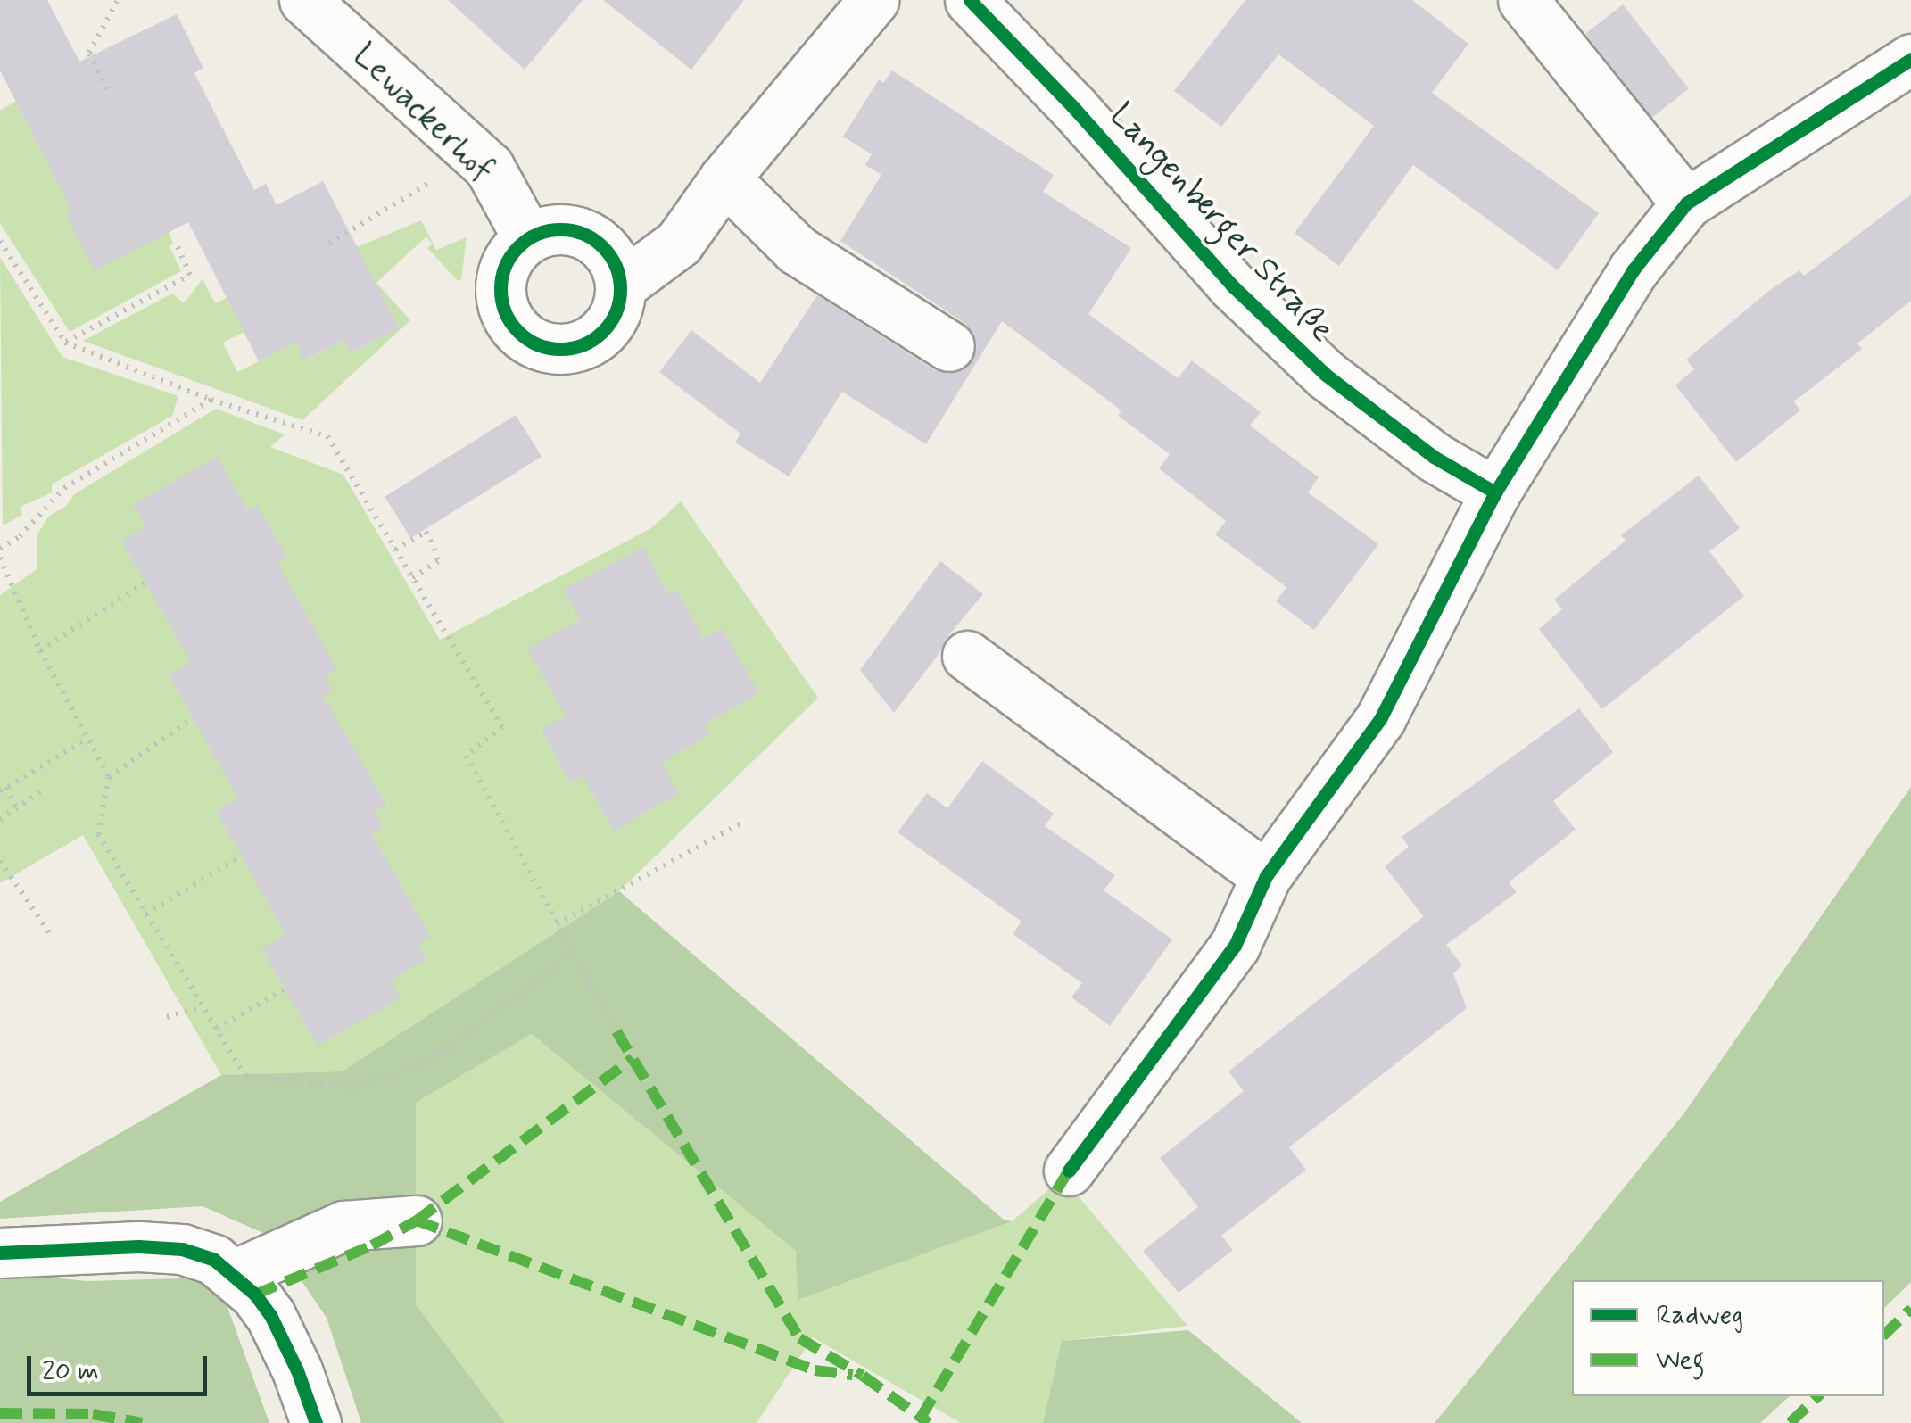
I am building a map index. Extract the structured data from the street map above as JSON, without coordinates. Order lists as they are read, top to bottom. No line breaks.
{"streets":{"street":["Lewackerhof","Langenberger Straße"]},"legend":["Radweg","Weg"],"scale_bar":"20 m"}
